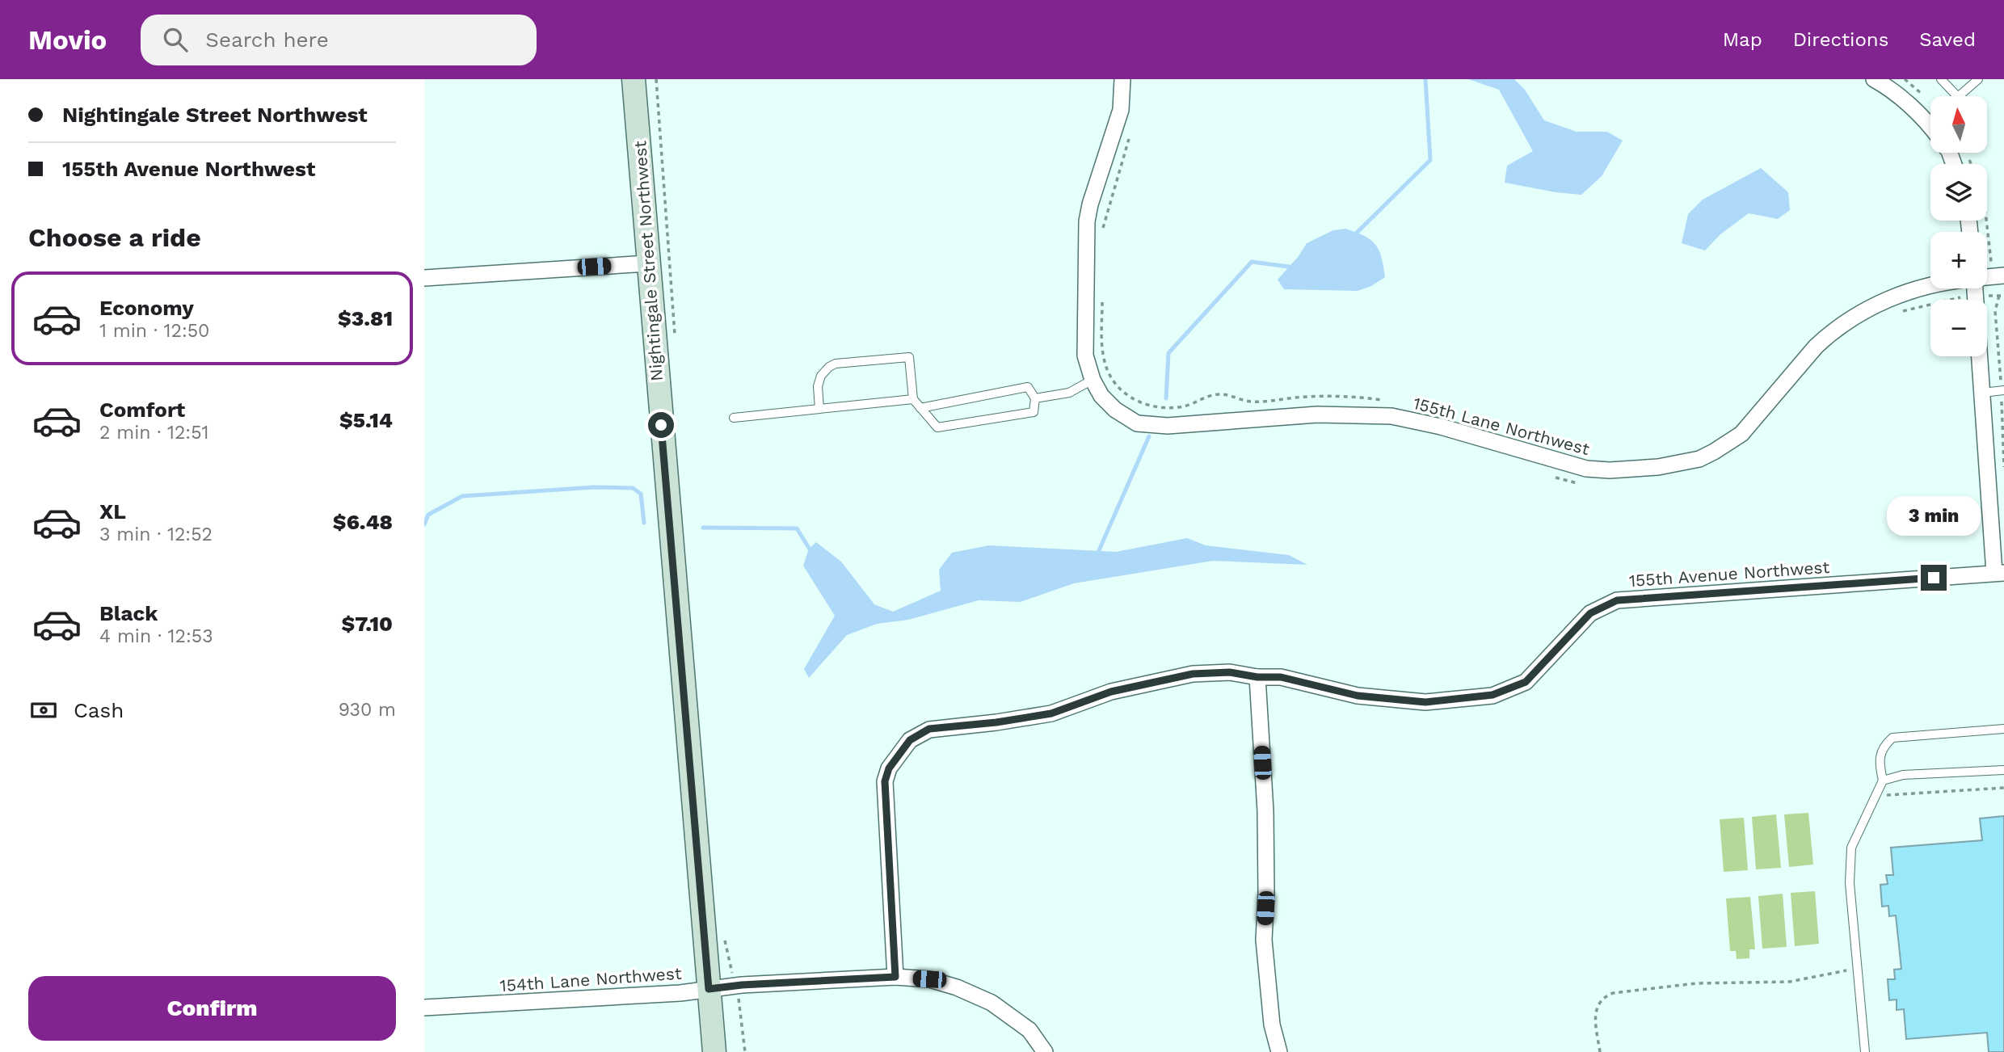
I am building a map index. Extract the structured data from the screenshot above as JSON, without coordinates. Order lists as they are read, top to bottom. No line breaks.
{"streets":{"street":["Nightingale Street Northwest","155th Lane Northwest","155th Avenue Northwest","154th Lane Northwest"]},"crossings":[["Nightingale Street Northwest","154th Lane Northwest"],["155th Avenue Northwest","154th Lane Northwest"]],"north":"top","page":{"header":"Movio","search":"Search here","nav":["Map","Directions","Saved"],"banner":["Nightingale Street Northwest","155th Avenue Northwest"],"map_buttons":["+","−"],"heading":"Choose a ride","list":[{"name":"Economy","note":"1 min · 12:50","value":"$3.81"},{"name":"Comfort","note":"2 min · 12:51","value":"$5.14"},{"name":"XL","note":"3 min · 12:52","value":"$6.48"},{"name":"Black","note":"4 min · 12:53","value":"$7.10"}],"bubble":"3 min","pay":["Cash","930 m"],"buttons":"Confirm"}}
